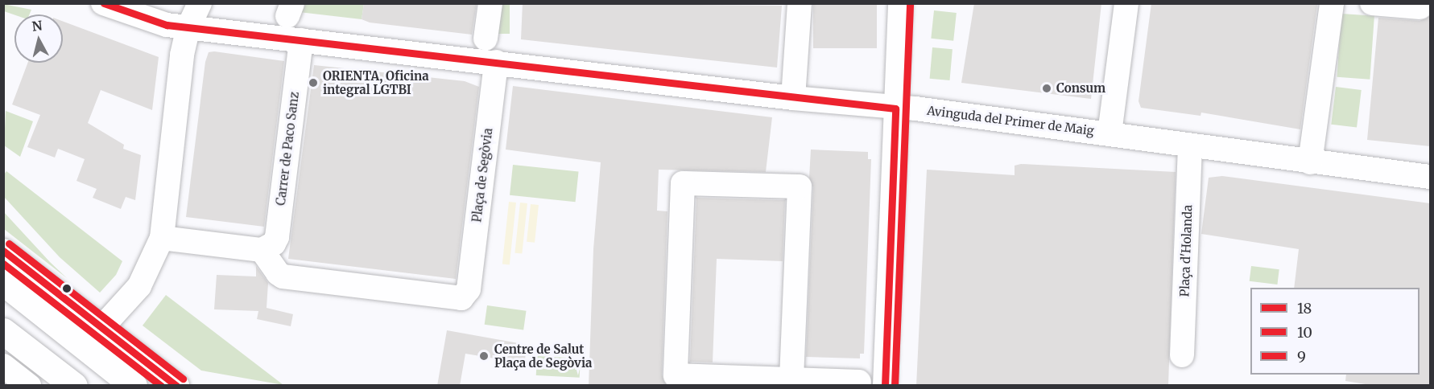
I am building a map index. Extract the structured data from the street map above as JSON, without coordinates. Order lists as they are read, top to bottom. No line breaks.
{"streets":{"street":["Avinguda del Primer de Maig","Carrer de Paco Sanz","Plaça de Segòvia","Plaça d'Holanda"]},"crossings":[["Avinguda del Primer de Maig","Carrer de Paco Sanz"],["Avinguda del Primer de Maig","Plaça de Segòvia"],["Avinguda del Primer de Maig","Plaça d'Holanda"],["Carrer de Paco Sanz","Plaça de Segòvia"]],"places":["ORIENTA, Oficina integral LGTBI","Consum","Centre de Salut Plaça de Segòvia"],"lines":["transit line 18","transit line 10","transit line 9"],"legend":["18","10","9"],"north":"top"}
